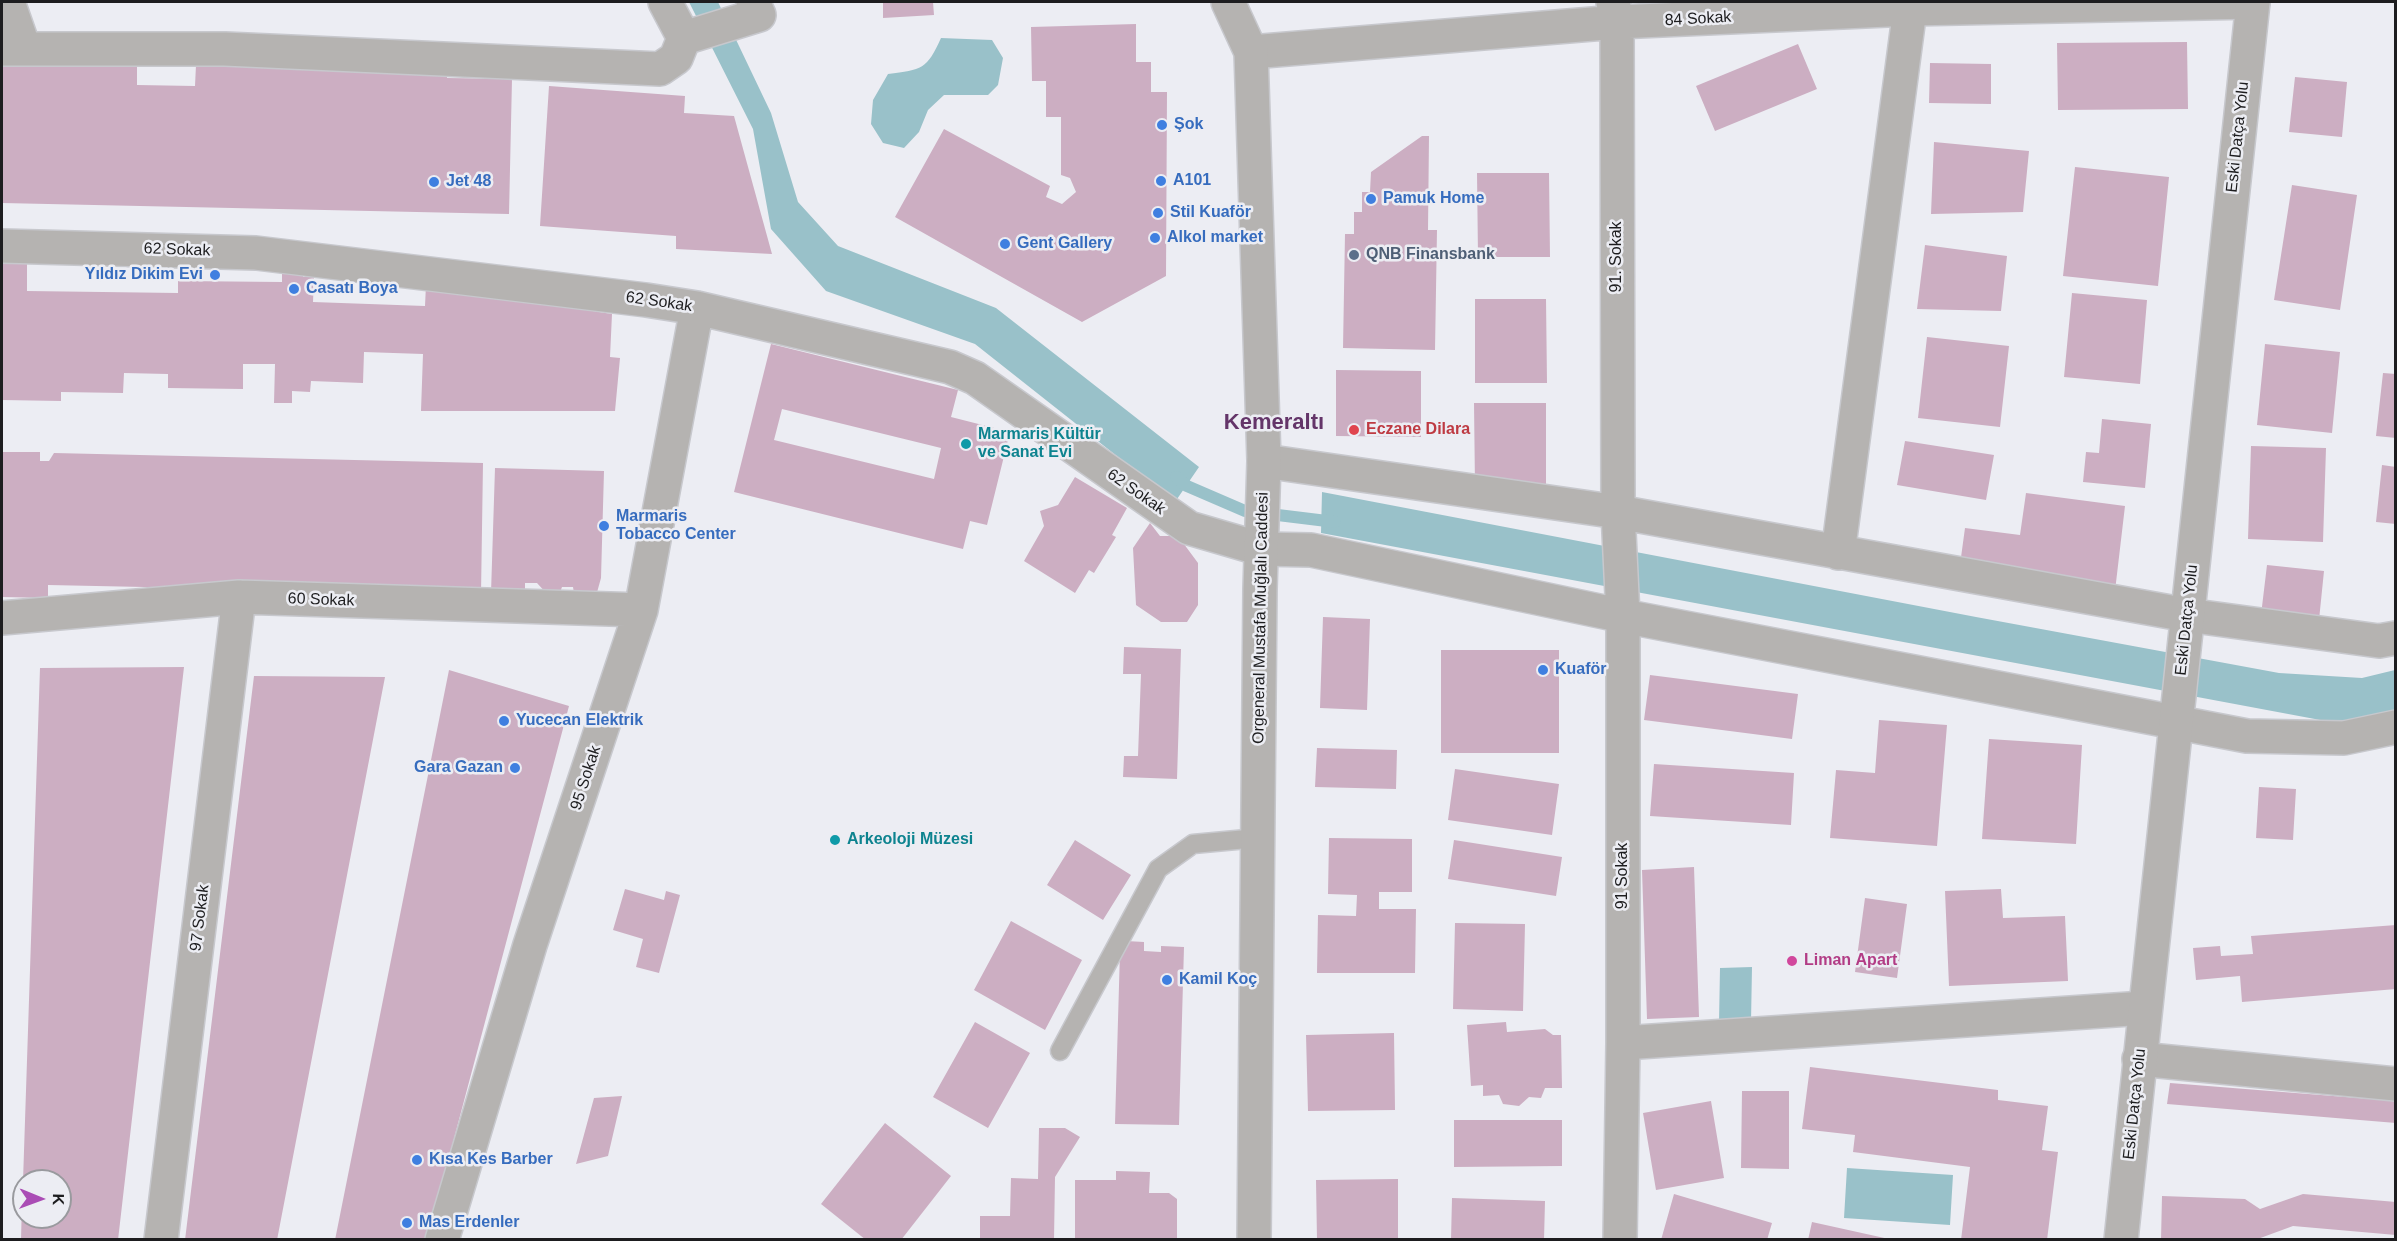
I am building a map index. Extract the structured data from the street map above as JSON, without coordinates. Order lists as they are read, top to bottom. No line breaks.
{"streets":{"street":["84 Sokak","Eski Datça Yolu","62 Sokak","91. Sokak","60 Sokak","Orgeneral Mustafa Muğlalı Caddesi","95 Sokak","91 Sokak","97 Sokak"]},"crossings":[["84 Sokak","Eski Datça Yolu"],["84 Sokak","91. Sokak"],["84 Sokak","Orgeneral Mustafa Muğlalı Caddesi"],["Eski Datça Yolu","62 Sokak"],["62 Sokak","Orgeneral Mustafa Muğlalı Caddesi"],["62 Sokak","95 Sokak"],["62 Sokak","91 Sokak"],["91. Sokak","91 Sokak"],["60 Sokak","95 Sokak"],["60 Sokak","97 Sokak"]],"districts":["Kemeraltı"],"places":["Şok","A101","Jet 48","Pamuk Home","Stil Kuaför","Alkol market","Gent Gallery","QNB Finansbank","Yıldız Dikim Evi","Casatı Boya","Eczane Dilara","Marmaris Kültür ve Sanat Evi","Marmaris Tobacco Center","Kuaför","Yucecan Elektrik","Gara Gazan","Arkeoloji Müzesi","Liman Apart","Kamil Koç","Kısa Kes Barber","Mas Erdenler"],"north":"right"}
